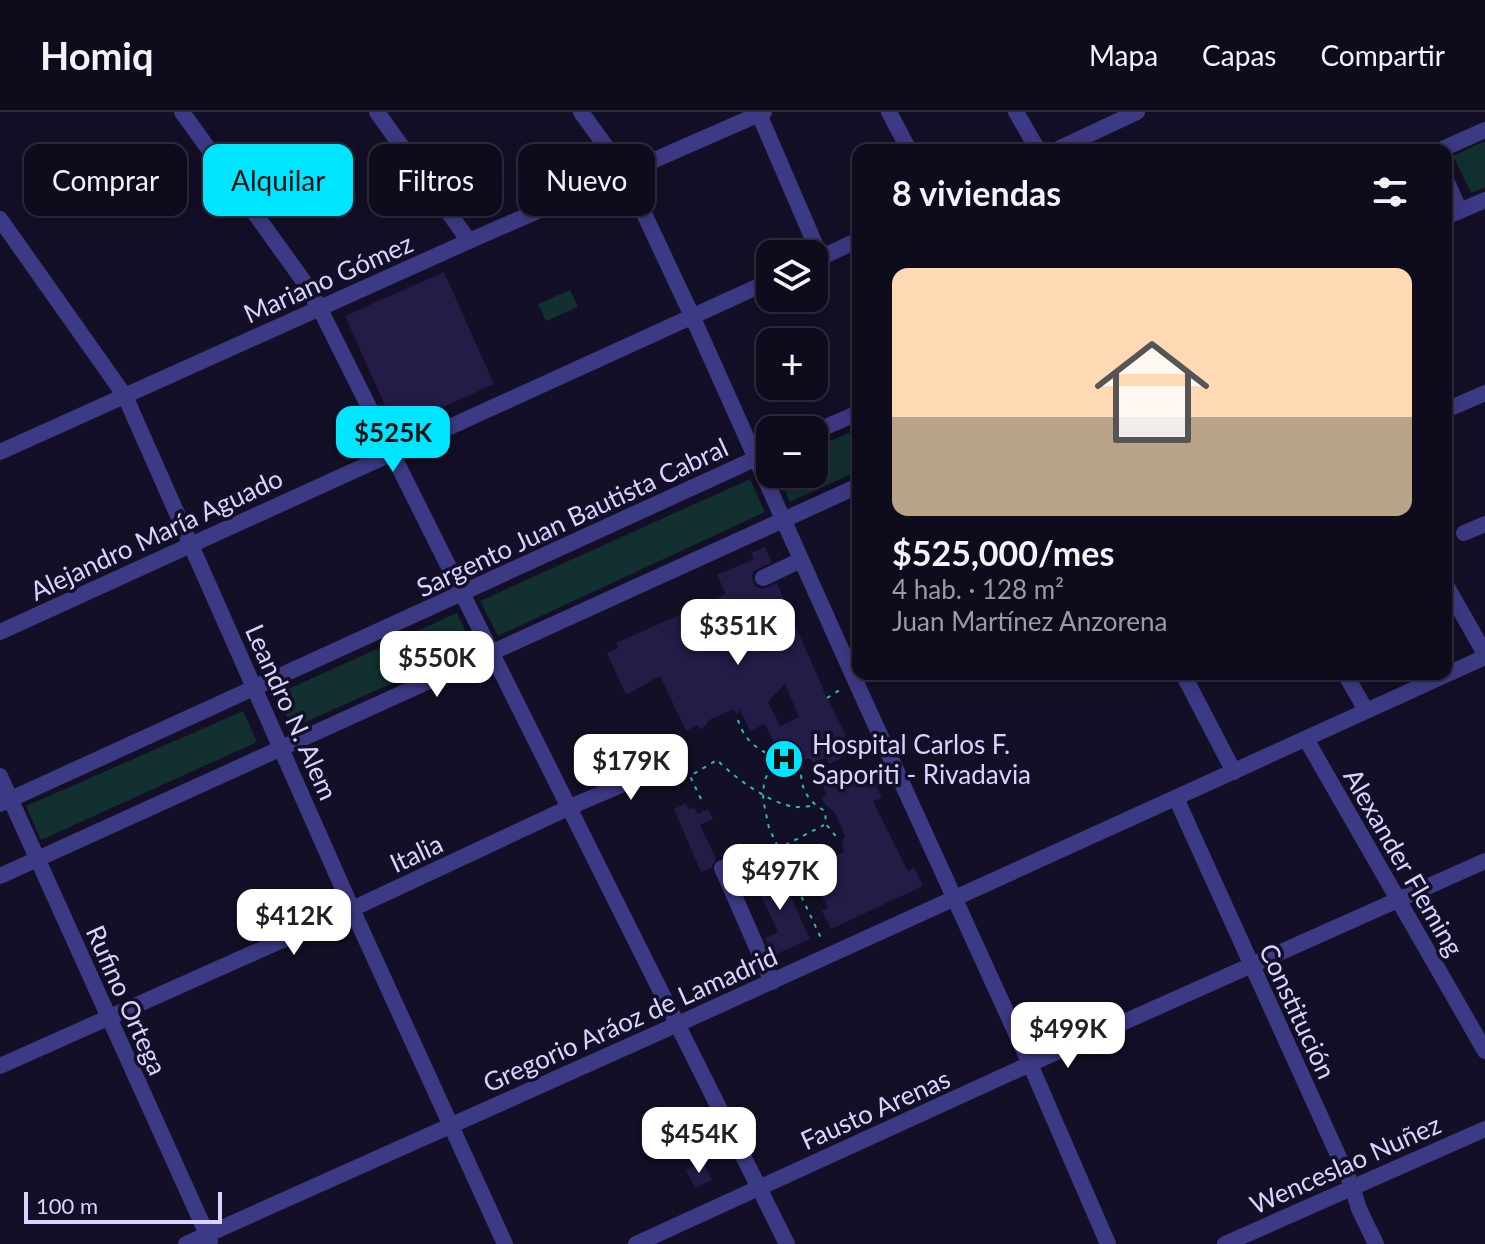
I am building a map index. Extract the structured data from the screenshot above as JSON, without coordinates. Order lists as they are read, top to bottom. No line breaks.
{"streets":{"street":["Mariano Gómez","Sargento Juan Bautista Cabral","Alejandro María Aguado","Leandro N. Alem","Italia","Alexander Fleming","Rufino Ortega","Constitución","Gregorio Aráoz de Lamadrid","Fausto Arenas","Wenceslao Nuñez"]},"crossings":[["Mariano Gómez","Leandro N. Alem"],["Sargento Juan Bautista Cabral","Leandro N. Alem"],["Sargento Juan Bautista Cabral","Rufino Ortega"],["Alejandro María Aguado","Leandro N. Alem"],["Leandro N. Alem","Italia"],["Leandro N. Alem","Gregorio Aráoz de Lamadrid"],["Italia","Rufino Ortega"],["Alexander Fleming","Gregorio Aráoz de Lamadrid"],["Alexander Fleming","Fausto Arenas"],["Rufino Ortega","Gregorio Aráoz de Lamadrid"],["Constitución","Gregorio Aráoz de Lamadrid"],["Constitución","Fausto Arenas"],["Constitución","Wenceslao Nuñez"]],"places":{"hospital":["Hospital Carlos F. Saporiti - Rivadavia"]},"scale_bar":"100 m","page":{"header":"Homiq","nav":["Mapa","Capas","Compartir"],"chip":["Comprar","Alquilar","Filtros","Nuevo"],"heading":"8 viviendas","map_buttons":["+","−"],"list":[{"name":"$525,000/mes","note":"4 hab. · 128 m² · Juan Martínez Anzorena"}],"price":["$525K","$351K","$550K","$179K","$497K","$412K","$499K","$454K"],"scale":"100 m"}}
